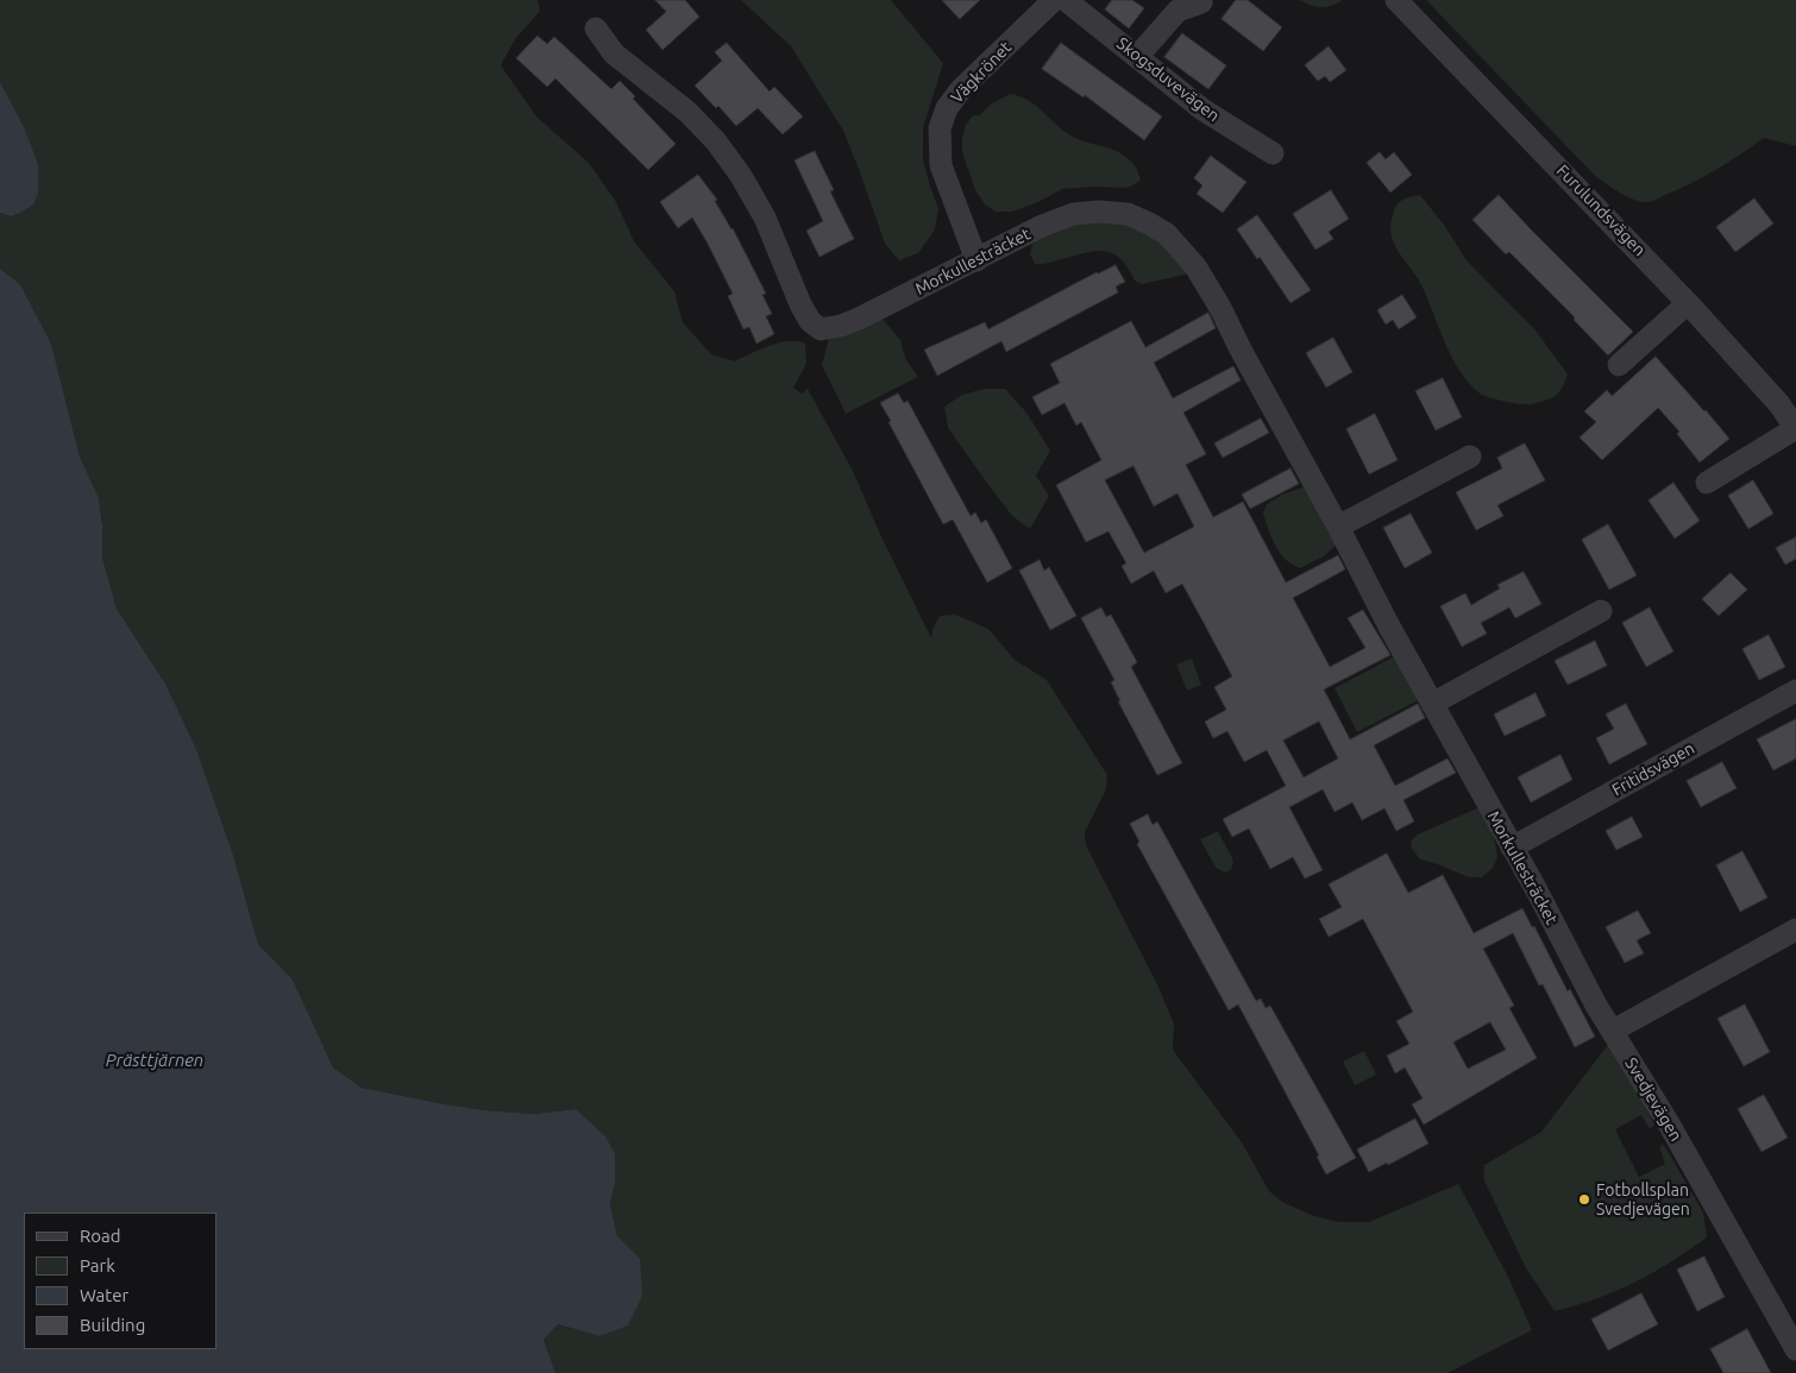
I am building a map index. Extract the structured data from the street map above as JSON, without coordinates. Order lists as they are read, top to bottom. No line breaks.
{"streets":{"street":["Vägkrönet","Skogsduvevägen","Furulundsvägen","Morkullesträcket","Fritidsvägen","Svedjevägen"]},"crossings":[["Vägkrönet","Morkullesträcket"],["Morkullesträcket","Fritidsvägen"],["Morkullesträcket","Svedjevägen"]],"water":["Prästtjärnen"],"places":["Fotbollsplan Svedjevägen"],"legend":["Road","Park","Water","Building"]}
